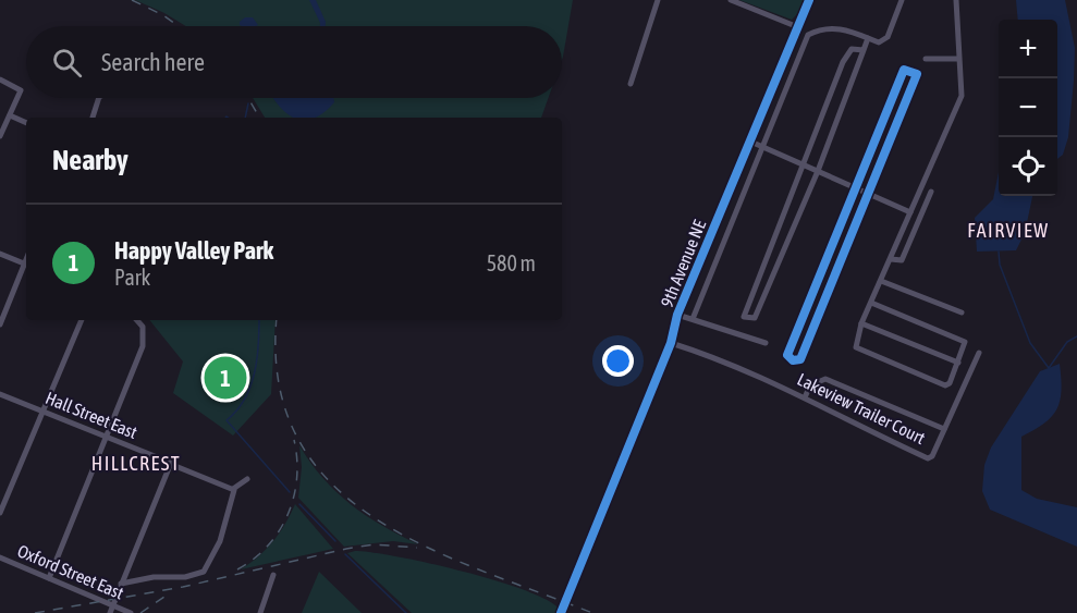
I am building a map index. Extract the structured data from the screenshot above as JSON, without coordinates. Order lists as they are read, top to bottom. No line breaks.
{"streets":{"street":["9th Avenue NE","Lakeview Trailer Court","Hall Street East","Oxford Street East"]},"crossings":[["9th Avenue NE","Lakeview Trailer Court"]],"districts":["FAIRVIEW","HILLCREST"],"page":{"map_buttons":["+","−"],"search":"Search here","heading":"Nearby","list":[{"mark":"1","name":"Happy Valley Park","note":"Park","value":"580 m"}],"pins":"1"}}
